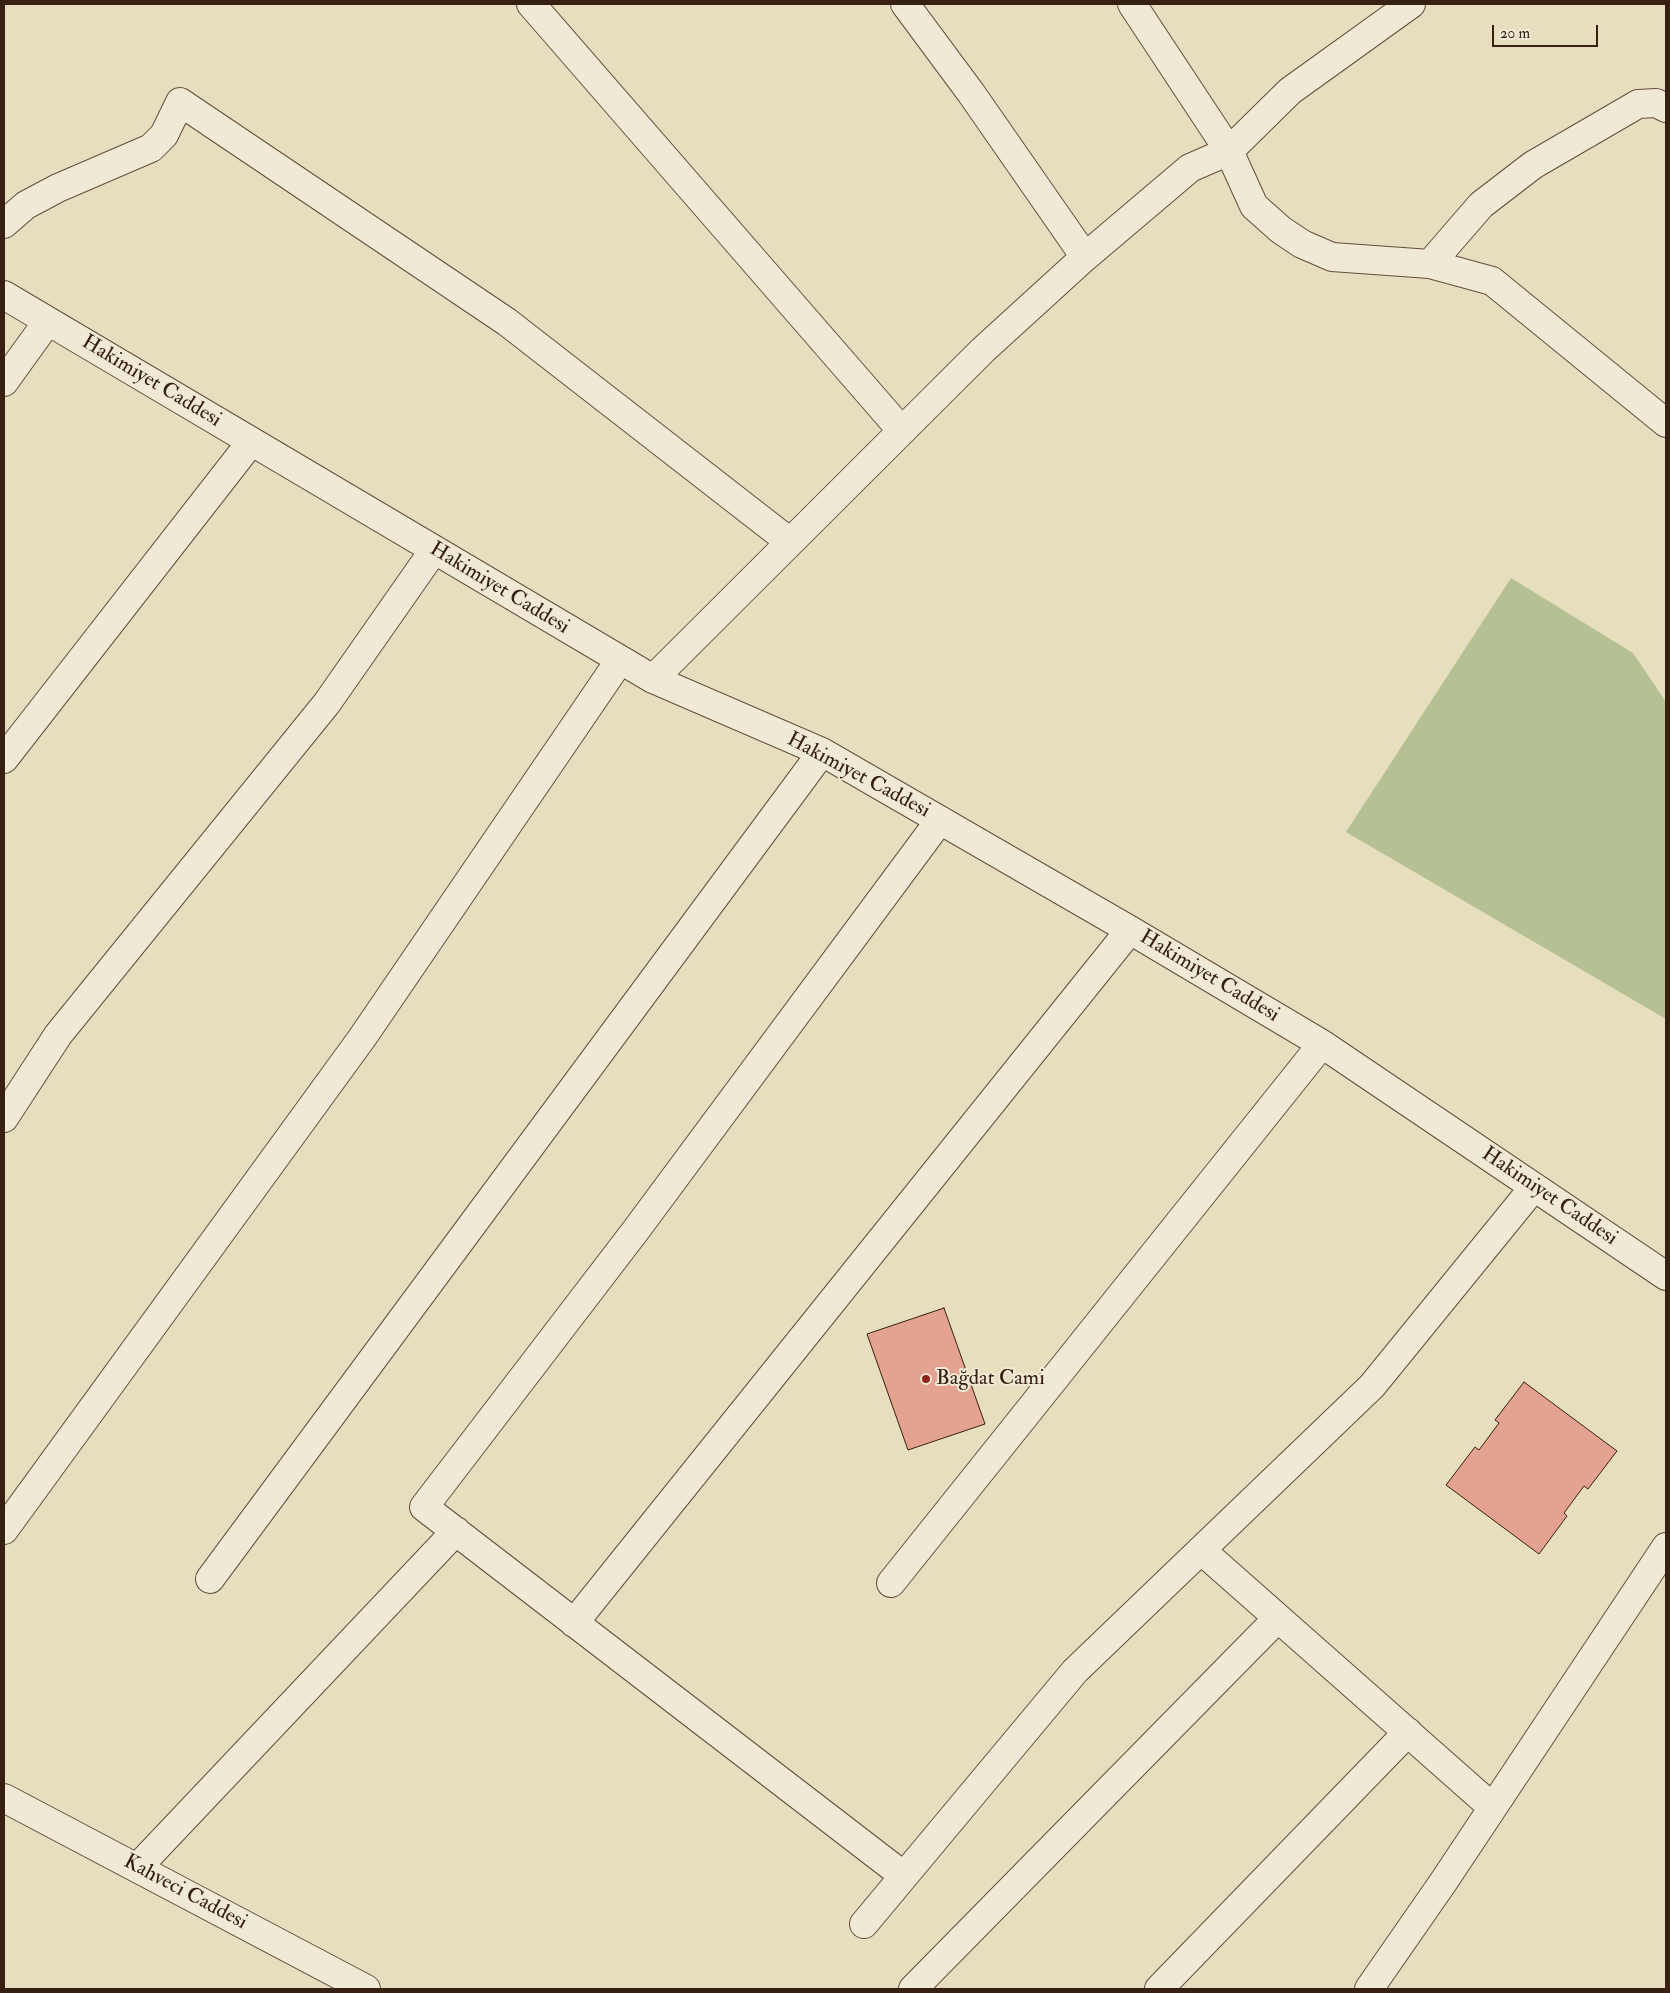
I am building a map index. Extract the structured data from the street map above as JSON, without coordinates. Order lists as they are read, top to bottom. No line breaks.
{"streets":{"street":["Hakimiyet Caddesi","Kahveci Caddesi"]},"places":["Bağdat Cami"],"scale_bar":"20 m"}
